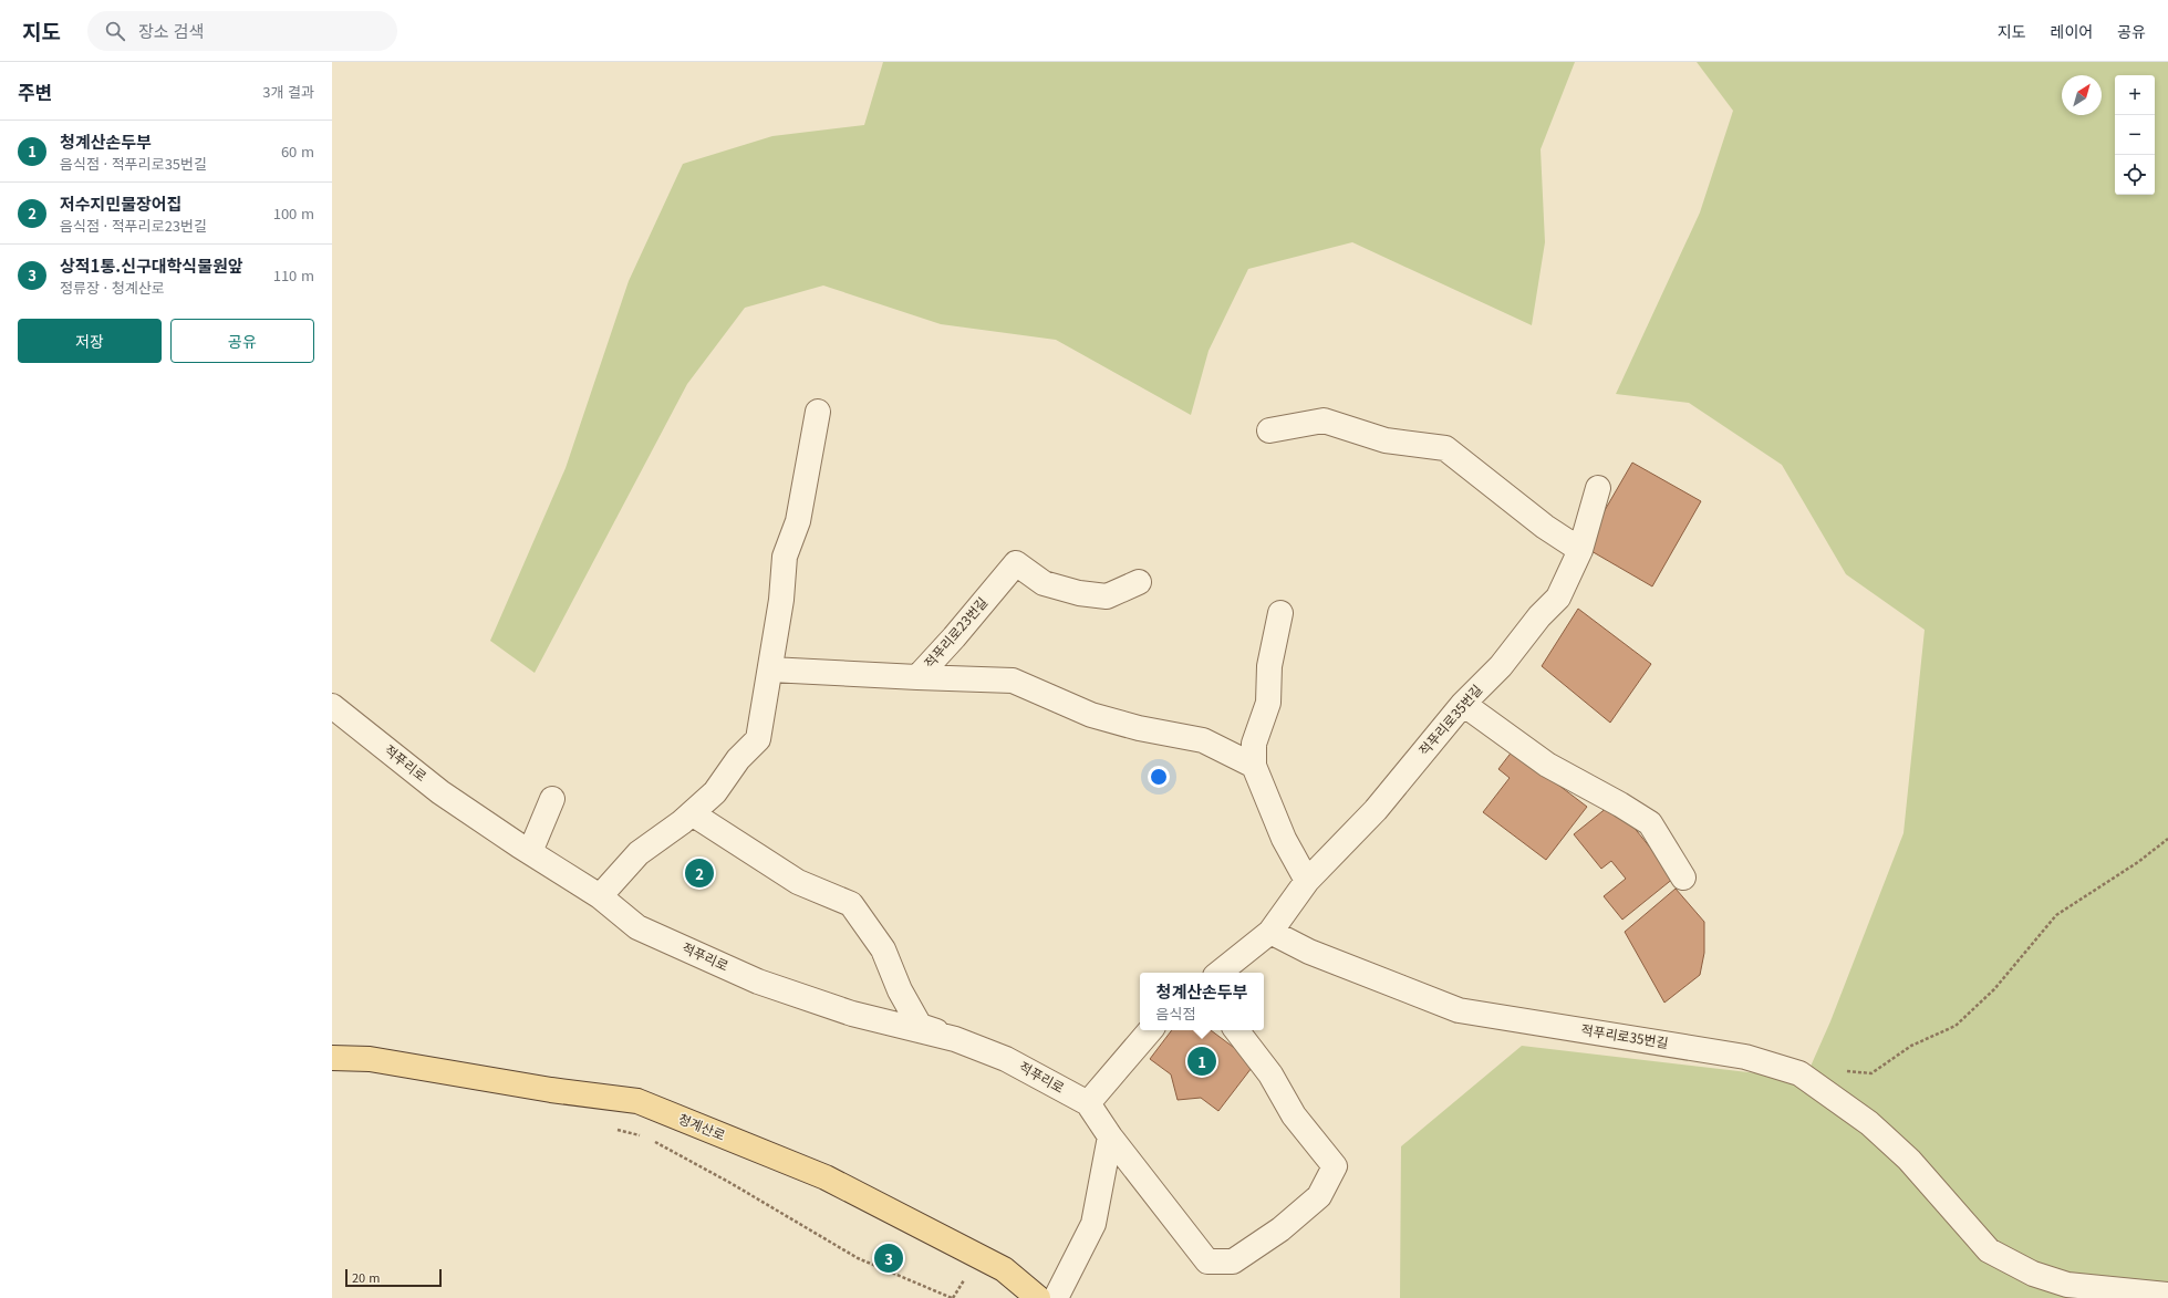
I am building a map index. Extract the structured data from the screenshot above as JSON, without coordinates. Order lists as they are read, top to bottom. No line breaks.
{"streets":{"main road":["청계산로"],"street":["적푸리로23번길","적푸리로35번길","적푸리로"]},"scale_bar":"20 m","north":"top right","page":{"header":"지도","search":"장소 검색","nav":["지도","레이어","공유"],"heading":["주변","3개 결과"],"map_buttons":["+","−"],"list":[{"mark":"1","name":"청계산손두부","note":"음식점 · 적푸리로35번길","value":"60 m"},{"mark":"2","name":"저수지민물장어집","note":"음식점 · 적푸리로23번길","value":"100 m"},{"mark":"3","name":"상적1통.신구대학식물원앞","note":"정류장 · 청계산로","value":"110 m"}],"buttons":["저장","공유"],"pins":["2","1","3"],"popup":["청계산손두부","음식점"],"scale":"20 m"}}
